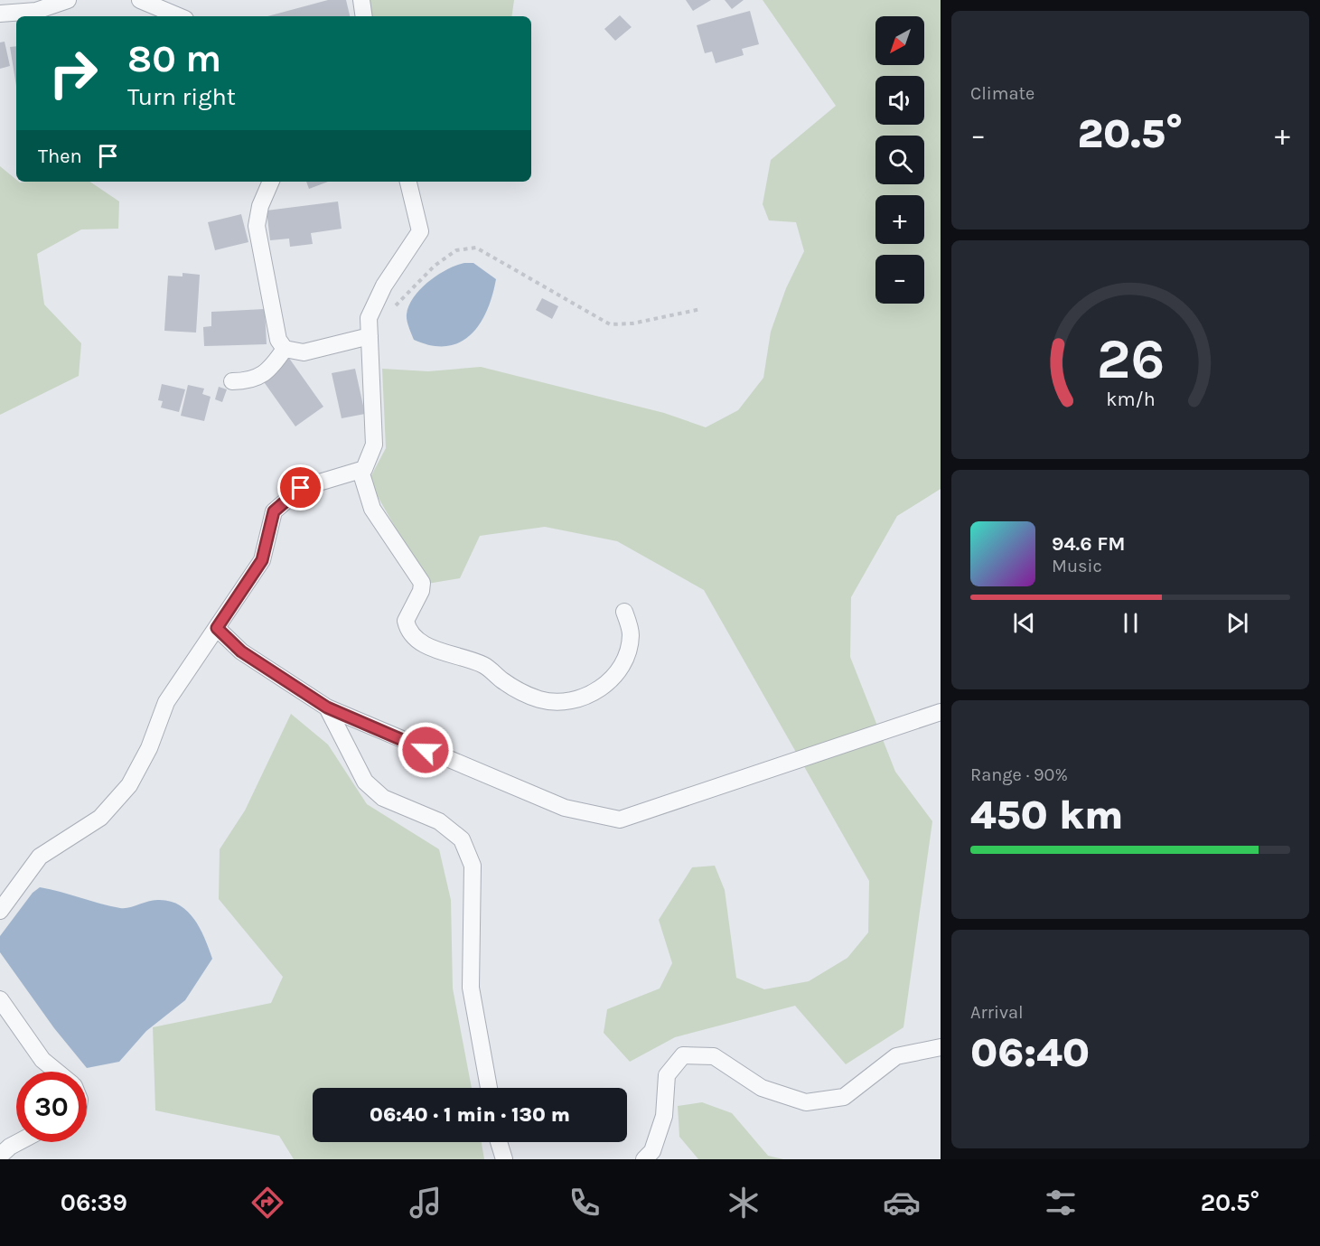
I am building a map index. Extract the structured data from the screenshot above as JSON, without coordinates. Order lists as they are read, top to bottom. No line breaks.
{"north":"bottom left","page":{"tile":["Climate",["Range · 90%","450 km"],["Arrival","06:40"]],"map_buttons":["+","−"],"turn":["80 m","Turn right"],"heat":["−","20.5°","+"],"then":"Then","song":["94.6 FM","Music"],"limit":"30","trip":"06:40 · 1 min · 130 m","tabs":["06:39","20.5°"],"gauge":["26","km/h"]}}
